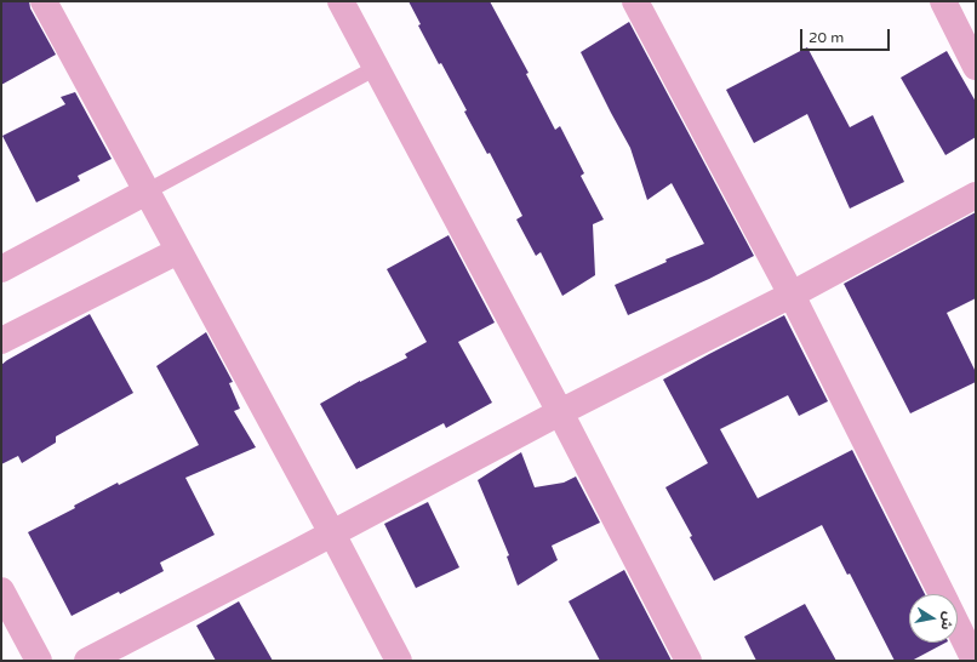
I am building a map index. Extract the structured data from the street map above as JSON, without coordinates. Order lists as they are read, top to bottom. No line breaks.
{"scale_bar":"20 m","north":"right"}
